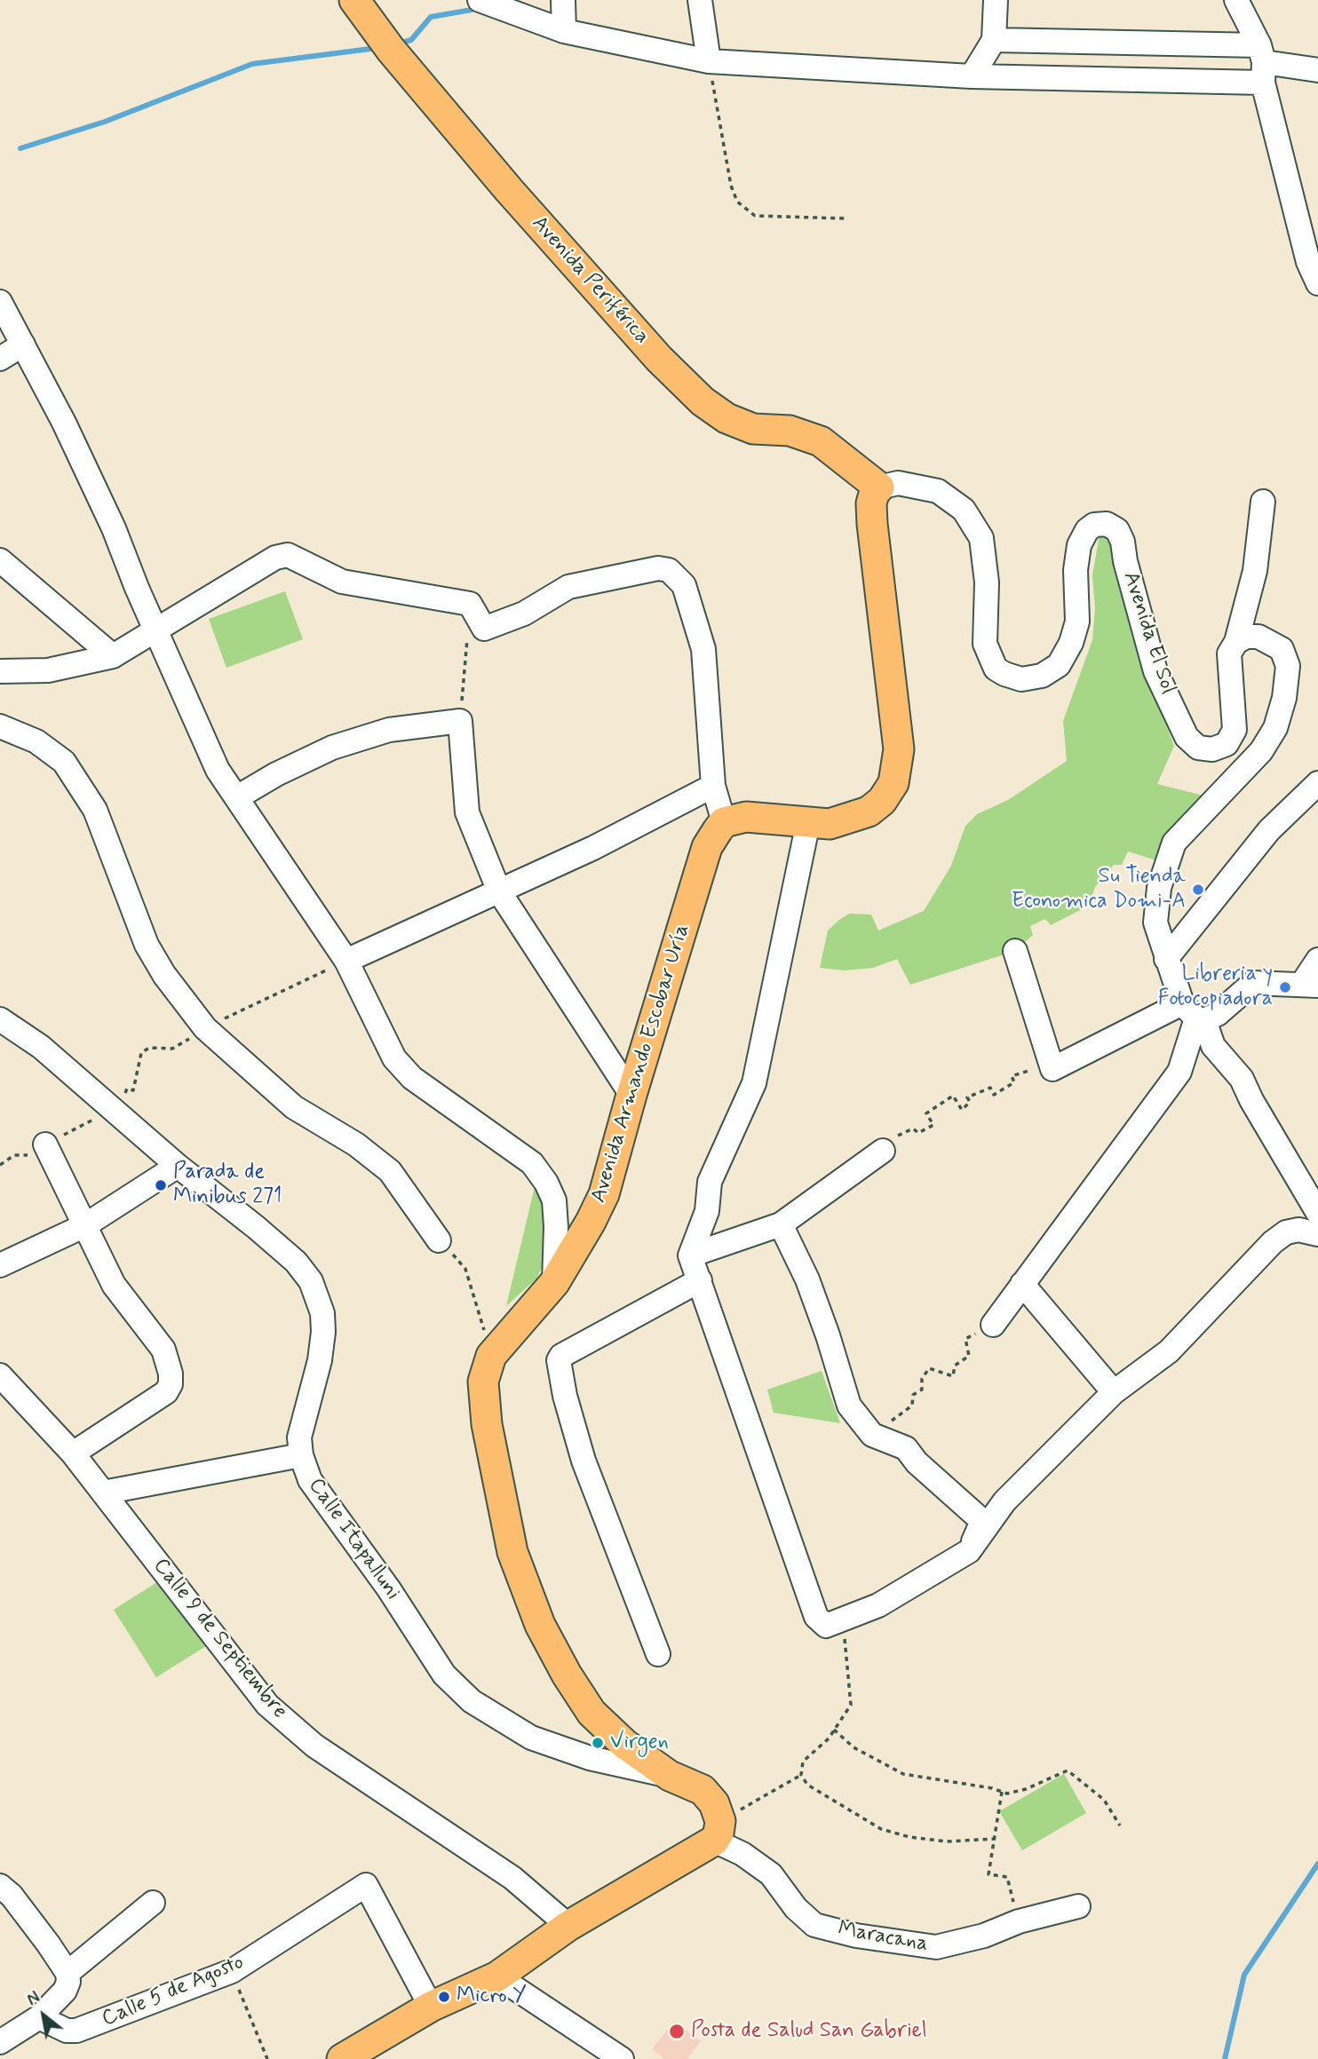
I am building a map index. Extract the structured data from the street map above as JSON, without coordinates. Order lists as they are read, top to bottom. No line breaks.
{"streets":{"main road":["Avenida Periférica","Avenida Armando Escobar Uría"],"street":["Avenida El Sol","Calle Itapalluni","Calle 9 de Septiembre","Maracana","Calle 5 de Agosto"]},"crossings":[["Avenida Periférica","Avenida El Sol"],["Avenida Armando Escobar Uría","Calle Itapalluni"],["Avenida Armando Escobar Uría","Maracana"]],"places":["Su Tienda Economica Domi-A","Libreria y Fotocopiadora","Parada de Minibus 271","Virgen","Micro Y","Posta de Salud San Gabriel"],"north":"top left"}
